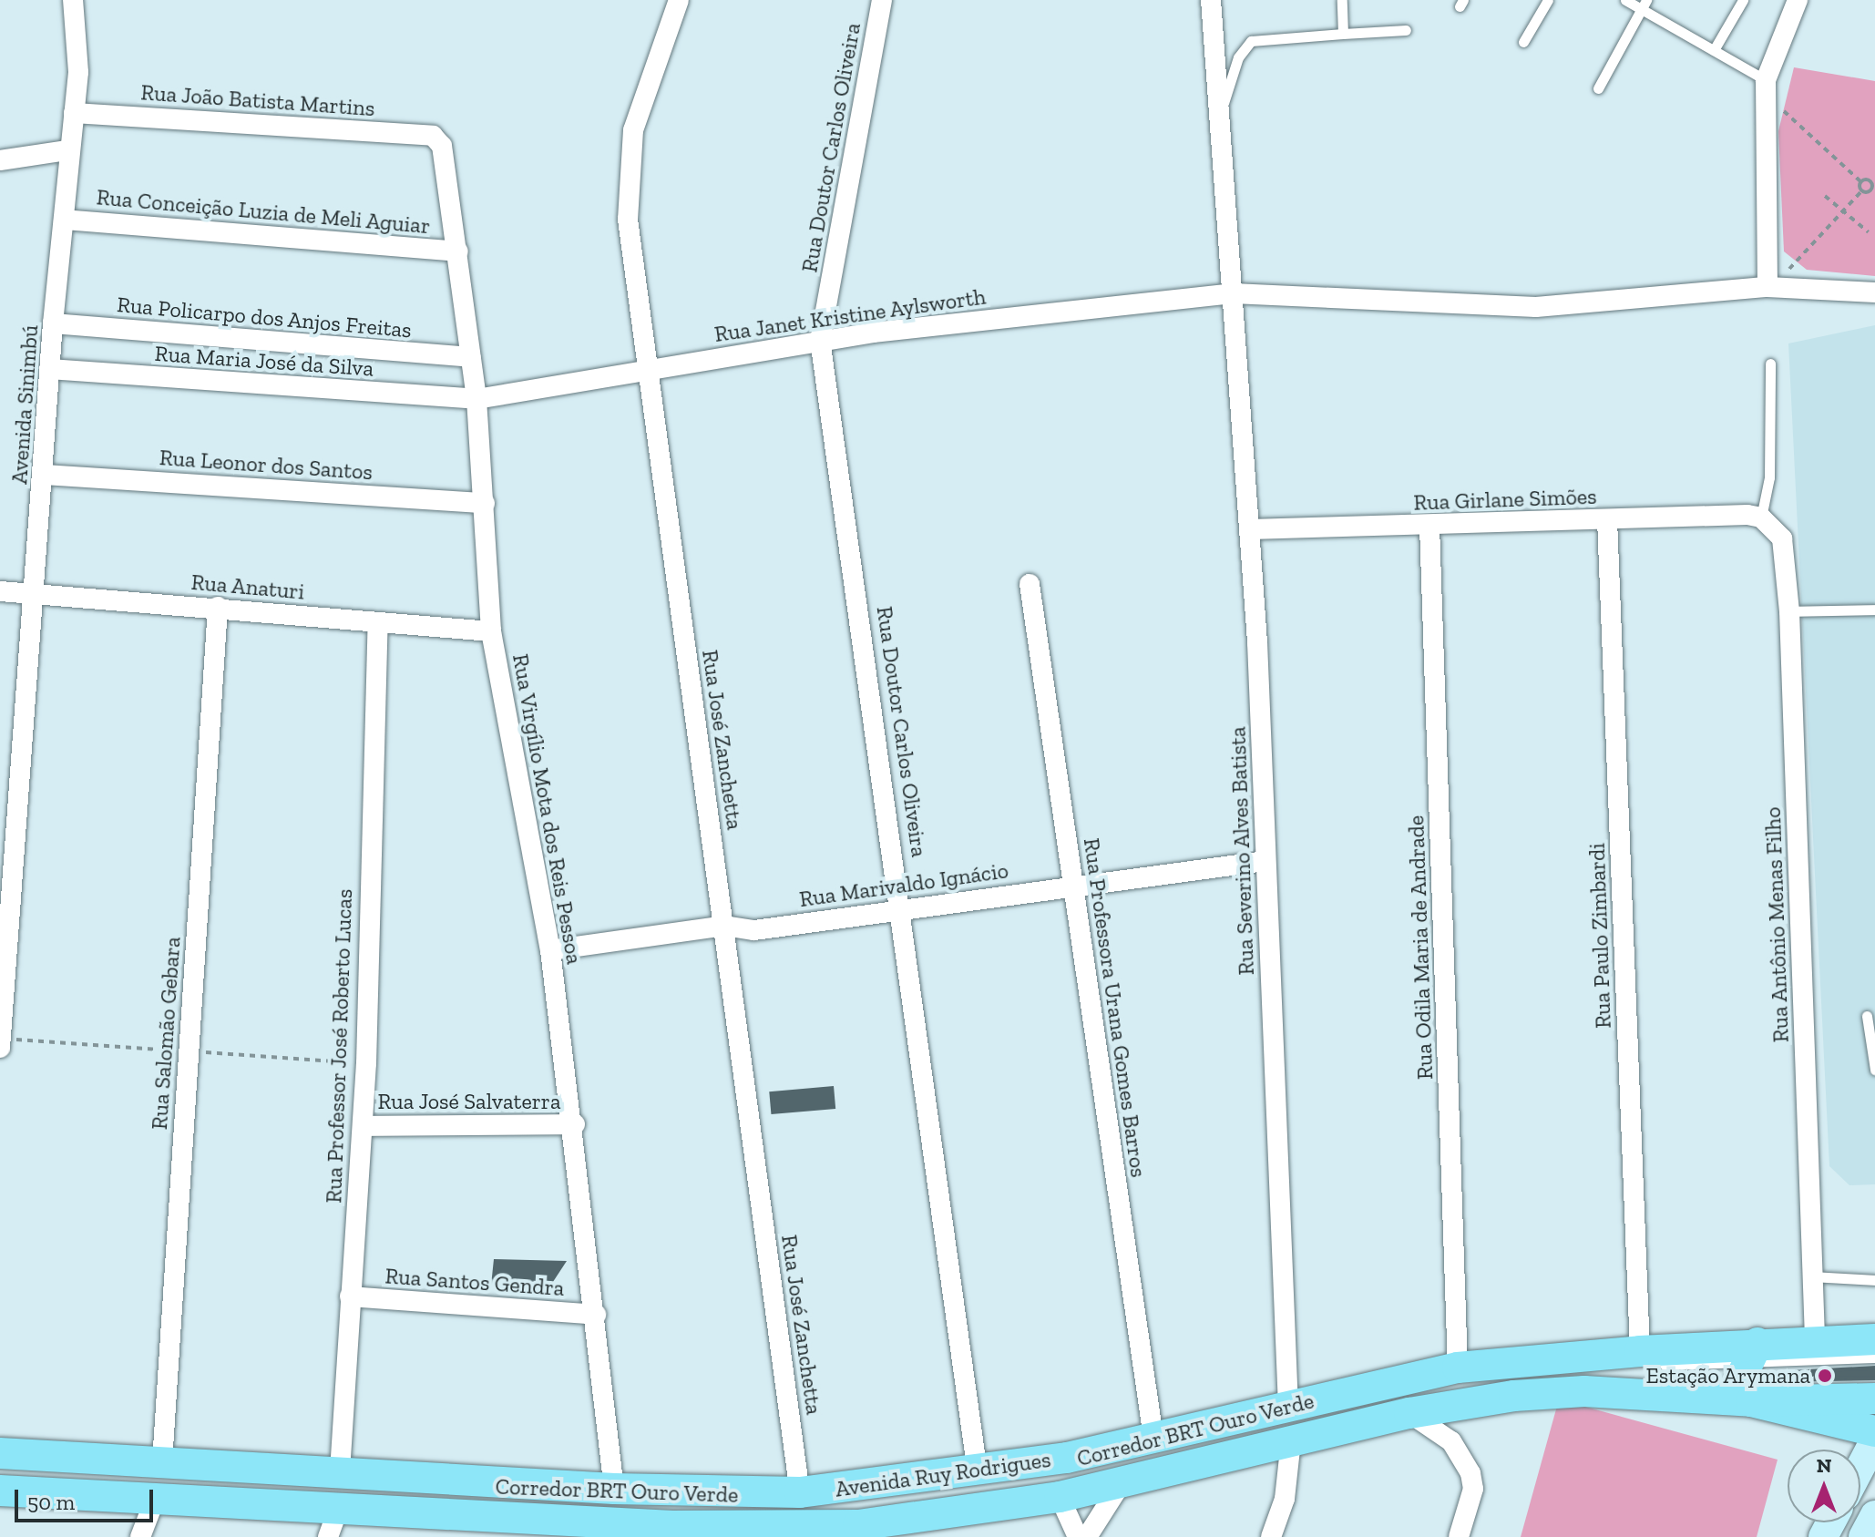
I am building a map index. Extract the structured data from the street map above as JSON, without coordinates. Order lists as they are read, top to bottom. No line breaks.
{"streets":{"main road":["Avenida Ruy Rodrigues"],"street":["Rua João Batista Martins","Rua Doutor Carlos Oliveira","Rua Conceição Luzia de Meli Aguiar","Rua Janet Kristine Aylsworth","Rua Policarpo dos Anjos Freitas","Rua Maria José da Silva","Avenida Sinimbú","Rua Leonor dos Santos","Rua Girlane Simões","Rua Anaturi","Rua José Zanchetta","Rua Virgílio Mota dos Reis Pessoa","Rua Severino Alves Batista","Rua Marivaldo Ignácio","Rua Antônio Menas Filho","Rua Paulo Zimbardi","Rua Odila Maria de Andrade","Rua Professora Urana Gomes Barros","Rua Salomão Gebara","Rua Professor José Roberto Lucas","Rua José Salvaterra","Rua Santos Gendra"],"lane":["Corredor BRT Ouro Verde"]},"crossings":[["Rua João Batista Martins","Avenida Sinimbú"],["Rua João Batista Martins","Rua Virgílio Mota dos Reis Pessoa"],["Rua Doutor Carlos Oliveira","Rua Janet Kristine Aylsworth"],["Rua Doutor Carlos Oliveira","Rua Marivaldo Ignácio"],["Rua Doutor Carlos Oliveira","Corredor BRT Ouro Verde"],["Rua Doutor Carlos Oliveira","Avenida Ruy Rodrigues"],["Rua Conceição Luzia de Meli Aguiar","Avenida Sinimbú"],["Rua Conceição Luzia de Meli Aguiar","Rua Virgílio Mota dos Reis Pessoa"],["Rua Janet Kristine Aylsworth","Rua Maria José da Silva"],["Rua Janet Kristine Aylsworth","Rua José Zanchetta"],["Rua Janet Kristine Aylsworth","Rua Virgílio Mota dos Reis Pessoa"],["Rua Janet Kristine Aylsworth","Rua Severino Alves Batista"],["Rua Policarpo dos Anjos Freitas","Avenida Sinimbú"],["Rua Policarpo dos Anjos Freitas","Rua Virgílio Mota dos Reis Pessoa"],["Rua Maria José da Silva","Avenida Sinimbú"],["Rua Maria José da Silva","Rua Virgílio Mota dos Reis Pessoa"],["Avenida Sinimbú","Rua Leonor dos Santos"],["Avenida Sinimbú","Rua Anaturi"],["Rua Leonor dos Santos","Rua Virgílio Mota dos Reis Pessoa"],["Rua Girlane Simões","Rua Severino Alves Batista"],["Rua Girlane Simões","Rua Antônio Menas Filho"],["Rua Girlane Simões","Rua Paulo Zimbardi"],["Rua Girlane Simões","Rua Odila Maria de Andrade"],["Rua Anaturi","Rua Virgílio Mota dos Reis Pessoa"],["Rua Anaturi","Rua Salomão Gebara"],["Rua Anaturi","Rua Professor José Roberto Lucas"],["Rua José Zanchetta","Rua Marivaldo Ignácio"],["Rua José Zanchetta","Avenida Ruy Rodrigues"],["Rua Virgílio Mota dos Reis Pessoa","Rua Marivaldo Ignácio"],["Rua Virgílio Mota dos Reis Pessoa","Rua José Salvaterra"],["Rua Virgílio Mota dos Reis Pessoa","Rua Santos Gendra"],["Rua Virgílio Mota dos Reis Pessoa","Corredor BRT Ouro Verde"],["Rua Virgílio Mota dos Reis Pessoa","Avenida Ruy Rodrigues"],["Rua Severino Alves Batista","Rua Marivaldo Ignácio"],["Rua Severino Alves Batista","Corredor BRT Ouro Verde"],["Rua Severino Alves Batista","Avenida Ruy Rodrigues"],["Rua Marivaldo Ignácio","Rua Professora Urana Gomes Barros"],["Rua Antônio Menas Filho","Avenida Ruy Rodrigues"],["Rua Paulo Zimbardi","Avenida Ruy Rodrigues"],["Rua Odila Maria de Andrade","Avenida Ruy Rodrigues"],["Rua Professora Urana Gomes Barros","Avenida Ruy Rodrigues"],["Rua Salomão Gebara","Avenida Ruy Rodrigues"],["Rua Professor José Roberto Lucas","Rua José Salvaterra"],["Rua Professor José Roberto Lucas","Rua Santos Gendra"],["Rua Professor José Roberto Lucas","Avenida Ruy Rodrigues"],["Corredor BRT Ouro Verde","Avenida Ruy Rodrigues"]],"places":["Estação Arymana"],"scale_bar":"50 m","north":"top"}
